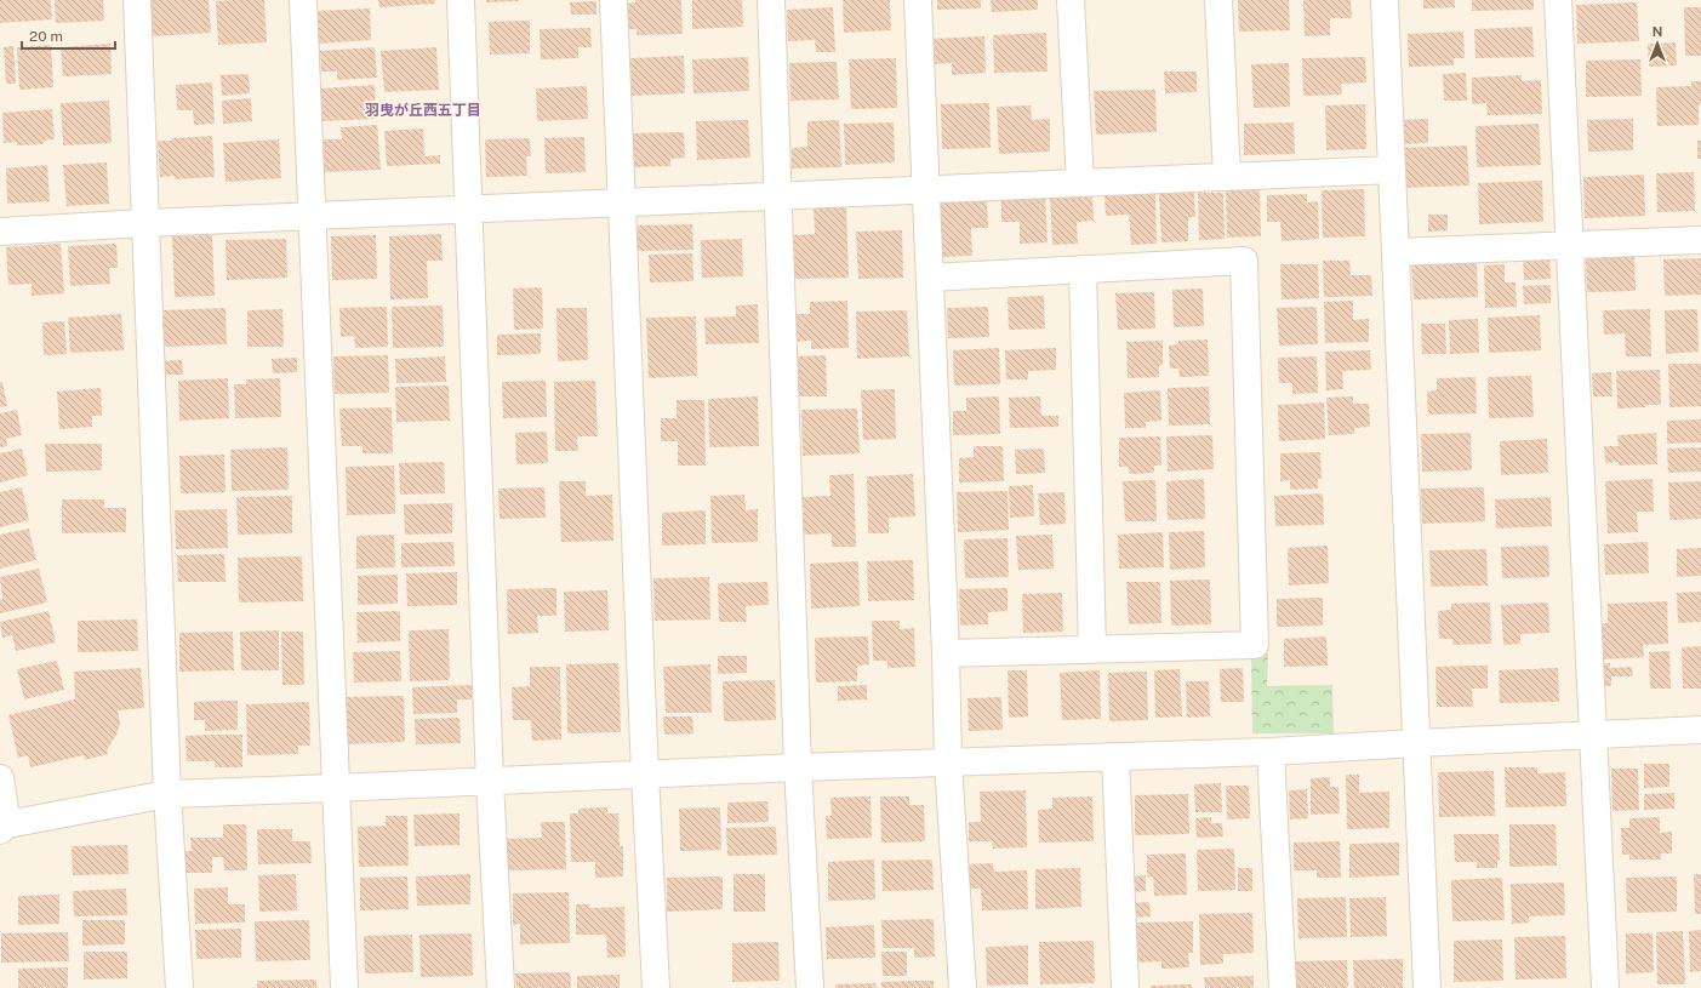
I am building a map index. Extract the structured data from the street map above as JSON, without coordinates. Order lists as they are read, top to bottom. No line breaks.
{"districts":["羽曳が丘西五丁目"],"scale_bar":"20 m","north":"top"}
